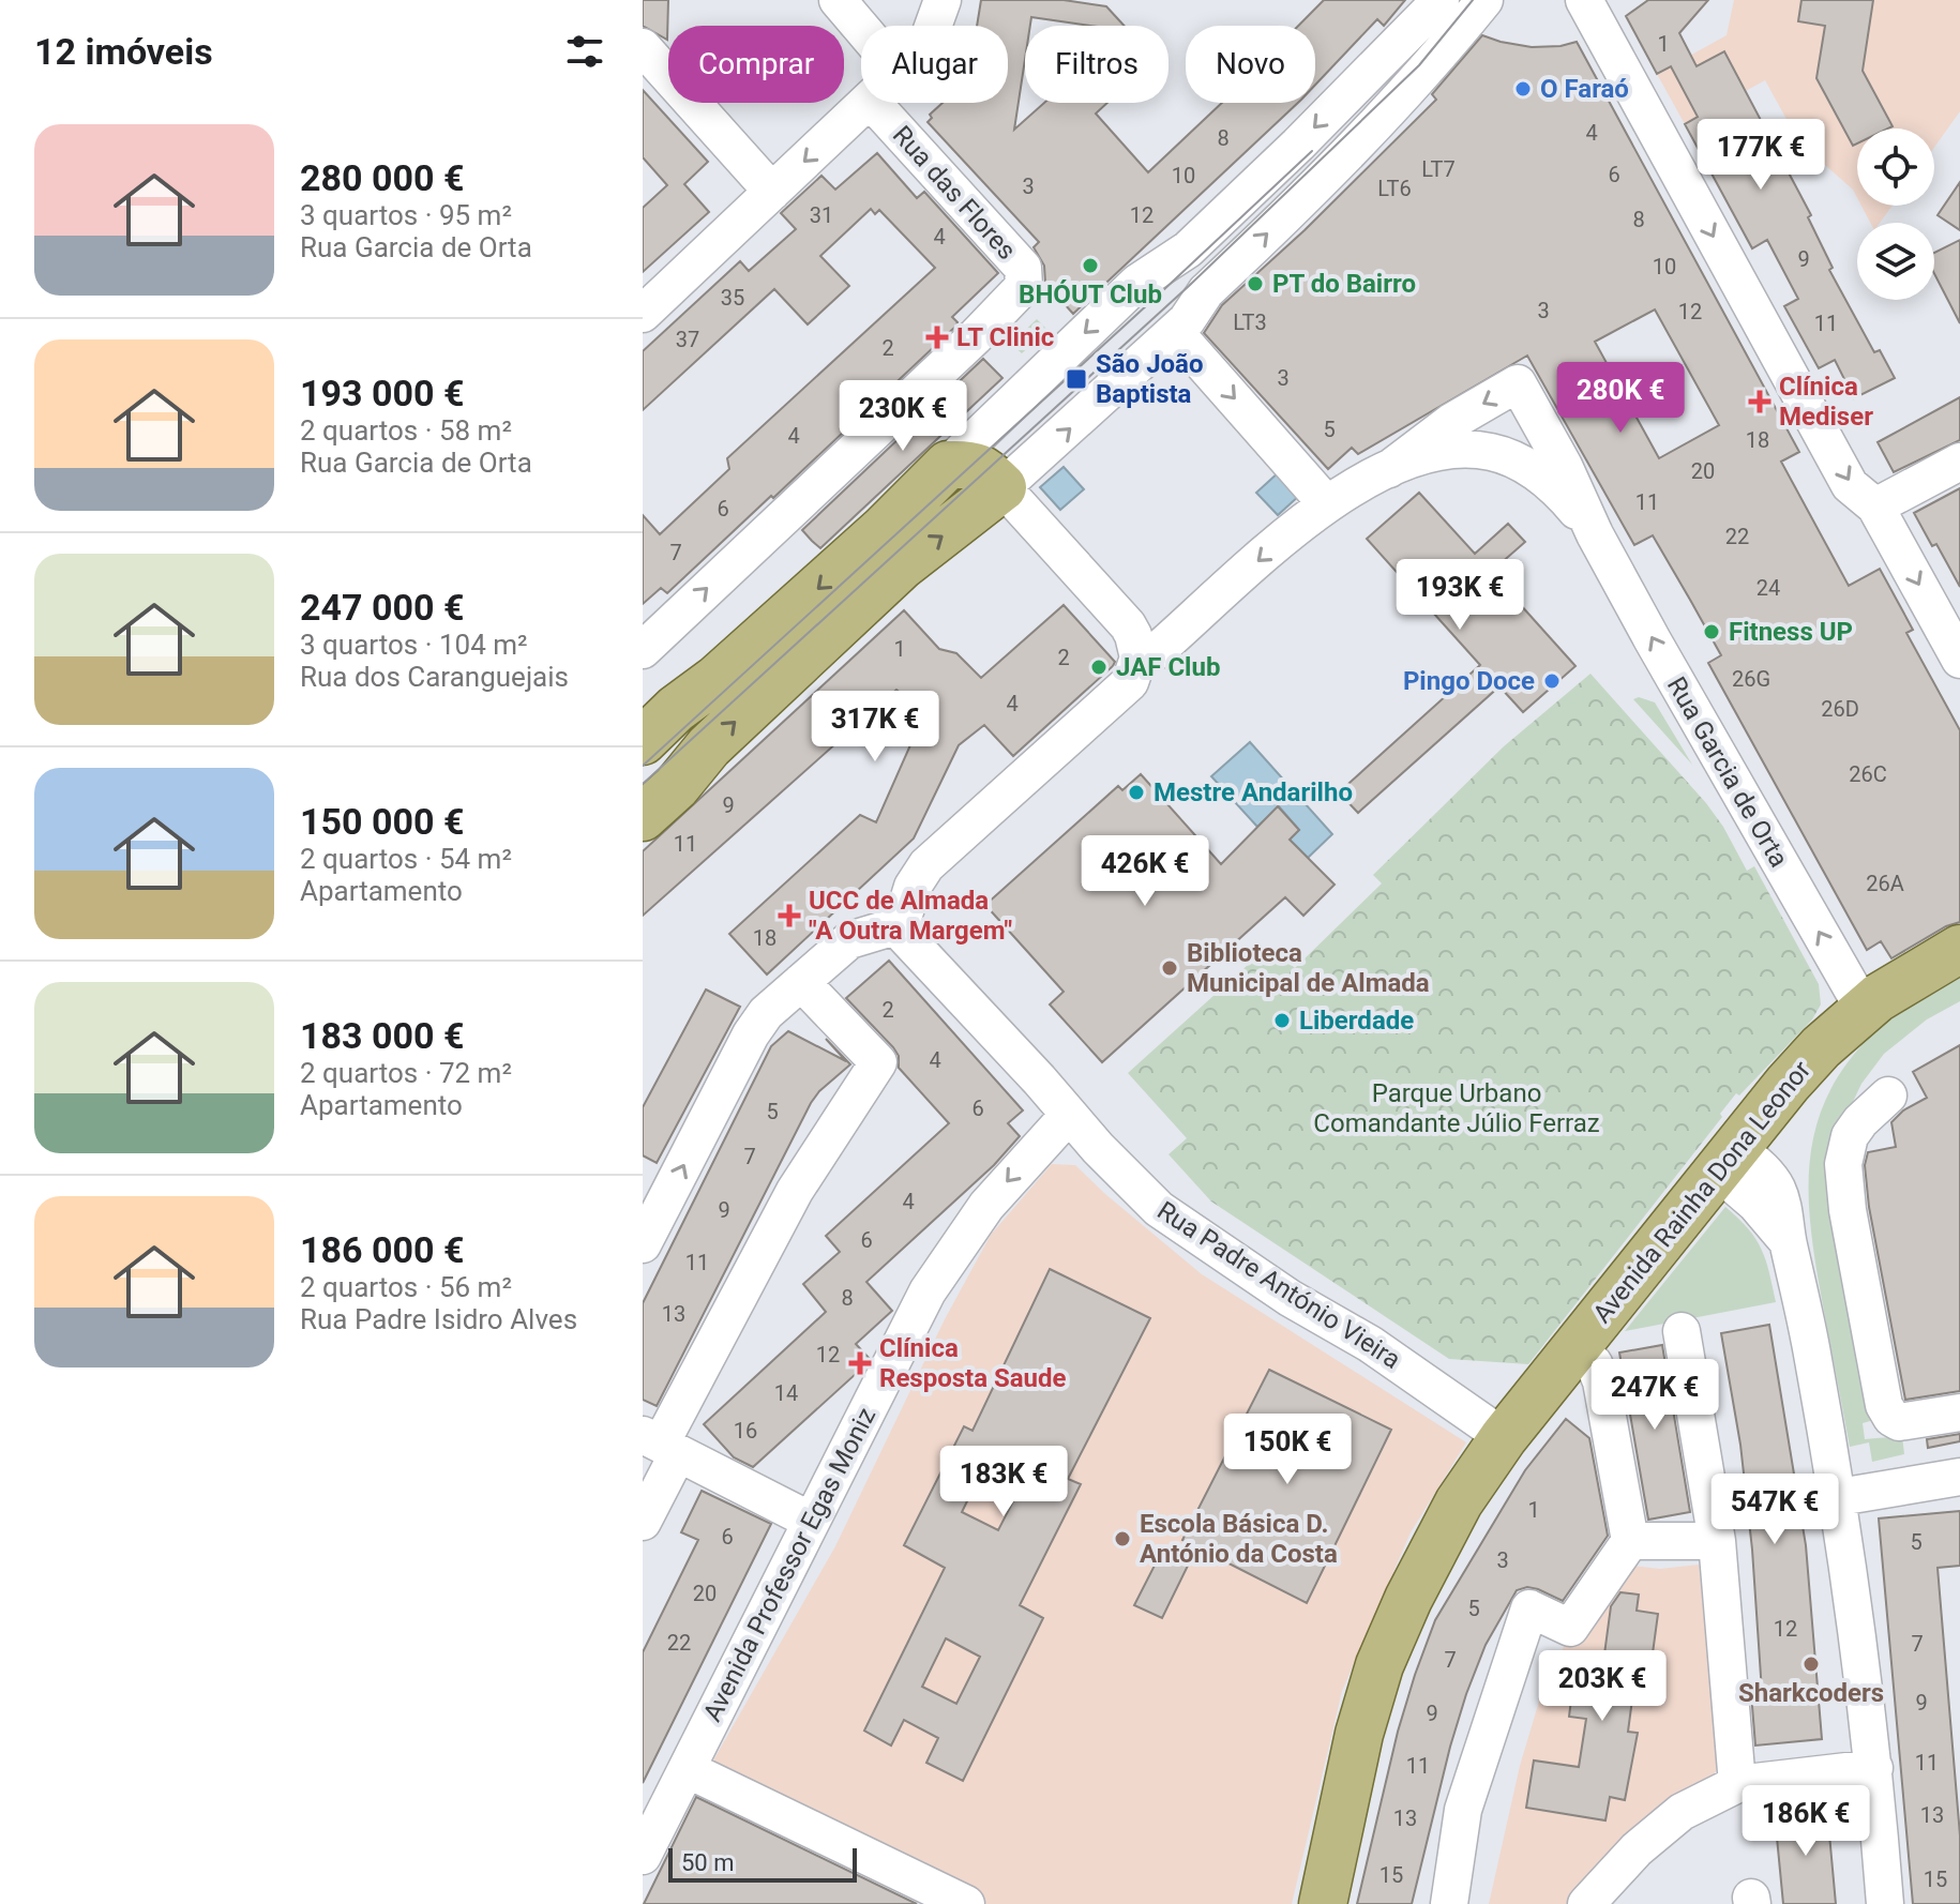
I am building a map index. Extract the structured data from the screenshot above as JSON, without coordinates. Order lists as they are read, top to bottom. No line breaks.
{"streets":{"main road":["Avenida Rainha Dona Leonor"],"street":["Rua das Flores","Rua Garcia de Orta","Rua Padre António Vieira","Avenida Professor Egas Moniz"]},"crossings":[["Rua Garcia de Orta","Avenida Rainha Dona Leonor"],["Avenida Rainha Dona Leonor","Rua Padre António Vieira"],["Rua Padre António Vieira","Avenida Professor Egas Moniz"]],"parks":["Parque Urbano Comandante Júlio Ferraz"],"places":{"other":["O Faraó","BHÓUT Club","PT do Bairro","Fitness UP","JAF Club","Pingo Doce","Mestre Andarilho","Biblioteca Municipal de Almada","Liberdade","Escola Básica D. António da Costa","Sharkcoders"],"health":["LT Clinic","Clínica Mediser","UCC de Almada \"A Outra Margem\"","Clínica Resposta Saude"],"transit":["São João Baptista"]},"house_numbers":["1","4","8","LT7","6","10","3","LT6","31","12","8","4","9","10","35","3","12","LT3","11","37","2","3","5","4","18","20","11","6","22","7","24","1","2","26G","4","26D","26C","9","11","26A","18","2","4","6","5","7","4","9","6","11","8","13","12","14","16","1","6","5","3","20","5","12","22","7","7","9","9","11","11","13","13","15","15"],"scale_bar":"50 m","page":{"heading":"12 imóveis","chip":["Comprar","Alugar","Filtros","Novo"],"list":[{"name":"280 000 €","note":"3 quartos · 95 m² · Rua Garcia de Orta"},{"name":"193 000 €","note":"2 quartos · 58 m² · Rua Garcia de Orta"},{"name":"247 000 €","note":"3 quartos · 104 m² · Rua dos Caranguejais"},{"name":"150 000 €","note":"2 quartos · 54 m² · Apartamento"},{"name":"183 000 €","note":"2 quartos · 72 m² · Apartamento"},{"name":"186 000 €","note":"2 quartos · 56 m² · Rua Padre Isidro Alves"}],"price":["177K €","280K €","230K €","193K €","317K €","426K €","247K €","150K €","183K €","547K €","203K €","186K €"],"scale":"50 m"}}
